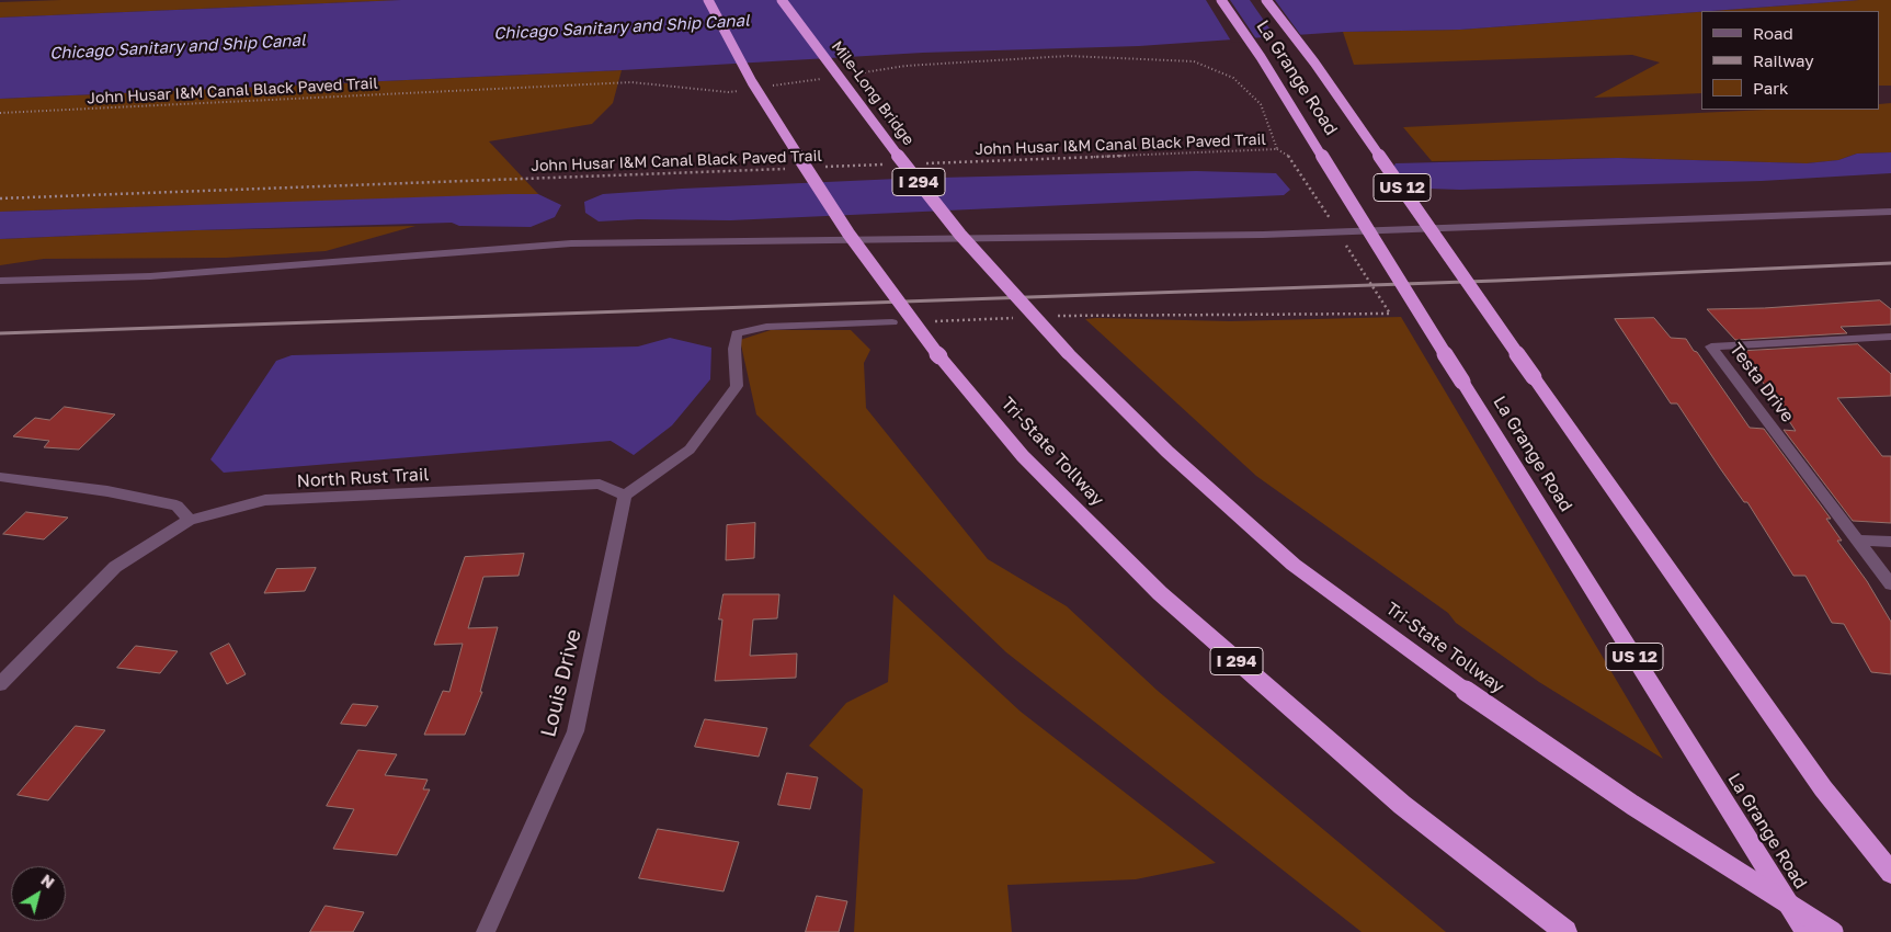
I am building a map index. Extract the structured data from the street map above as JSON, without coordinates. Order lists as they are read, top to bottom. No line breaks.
{"streets":{"highway":["La Grange Road","Mile-Long Bridge","I 294","US 12","Tri-State Tollway"],"street":["Testa Drive","North Rust Trail","Louis Drive"],"path":["John Husar I&M Canal Black Paved Trail"]},"crossings":[["Mile-Long Bridge","Tri-State Tollway"],["North Rust Trail","Louis Drive"]],"water":["Chicago Sanitary and Ship Canal"],"legend":["Road","Railway","Park"],"north":"top right"}
